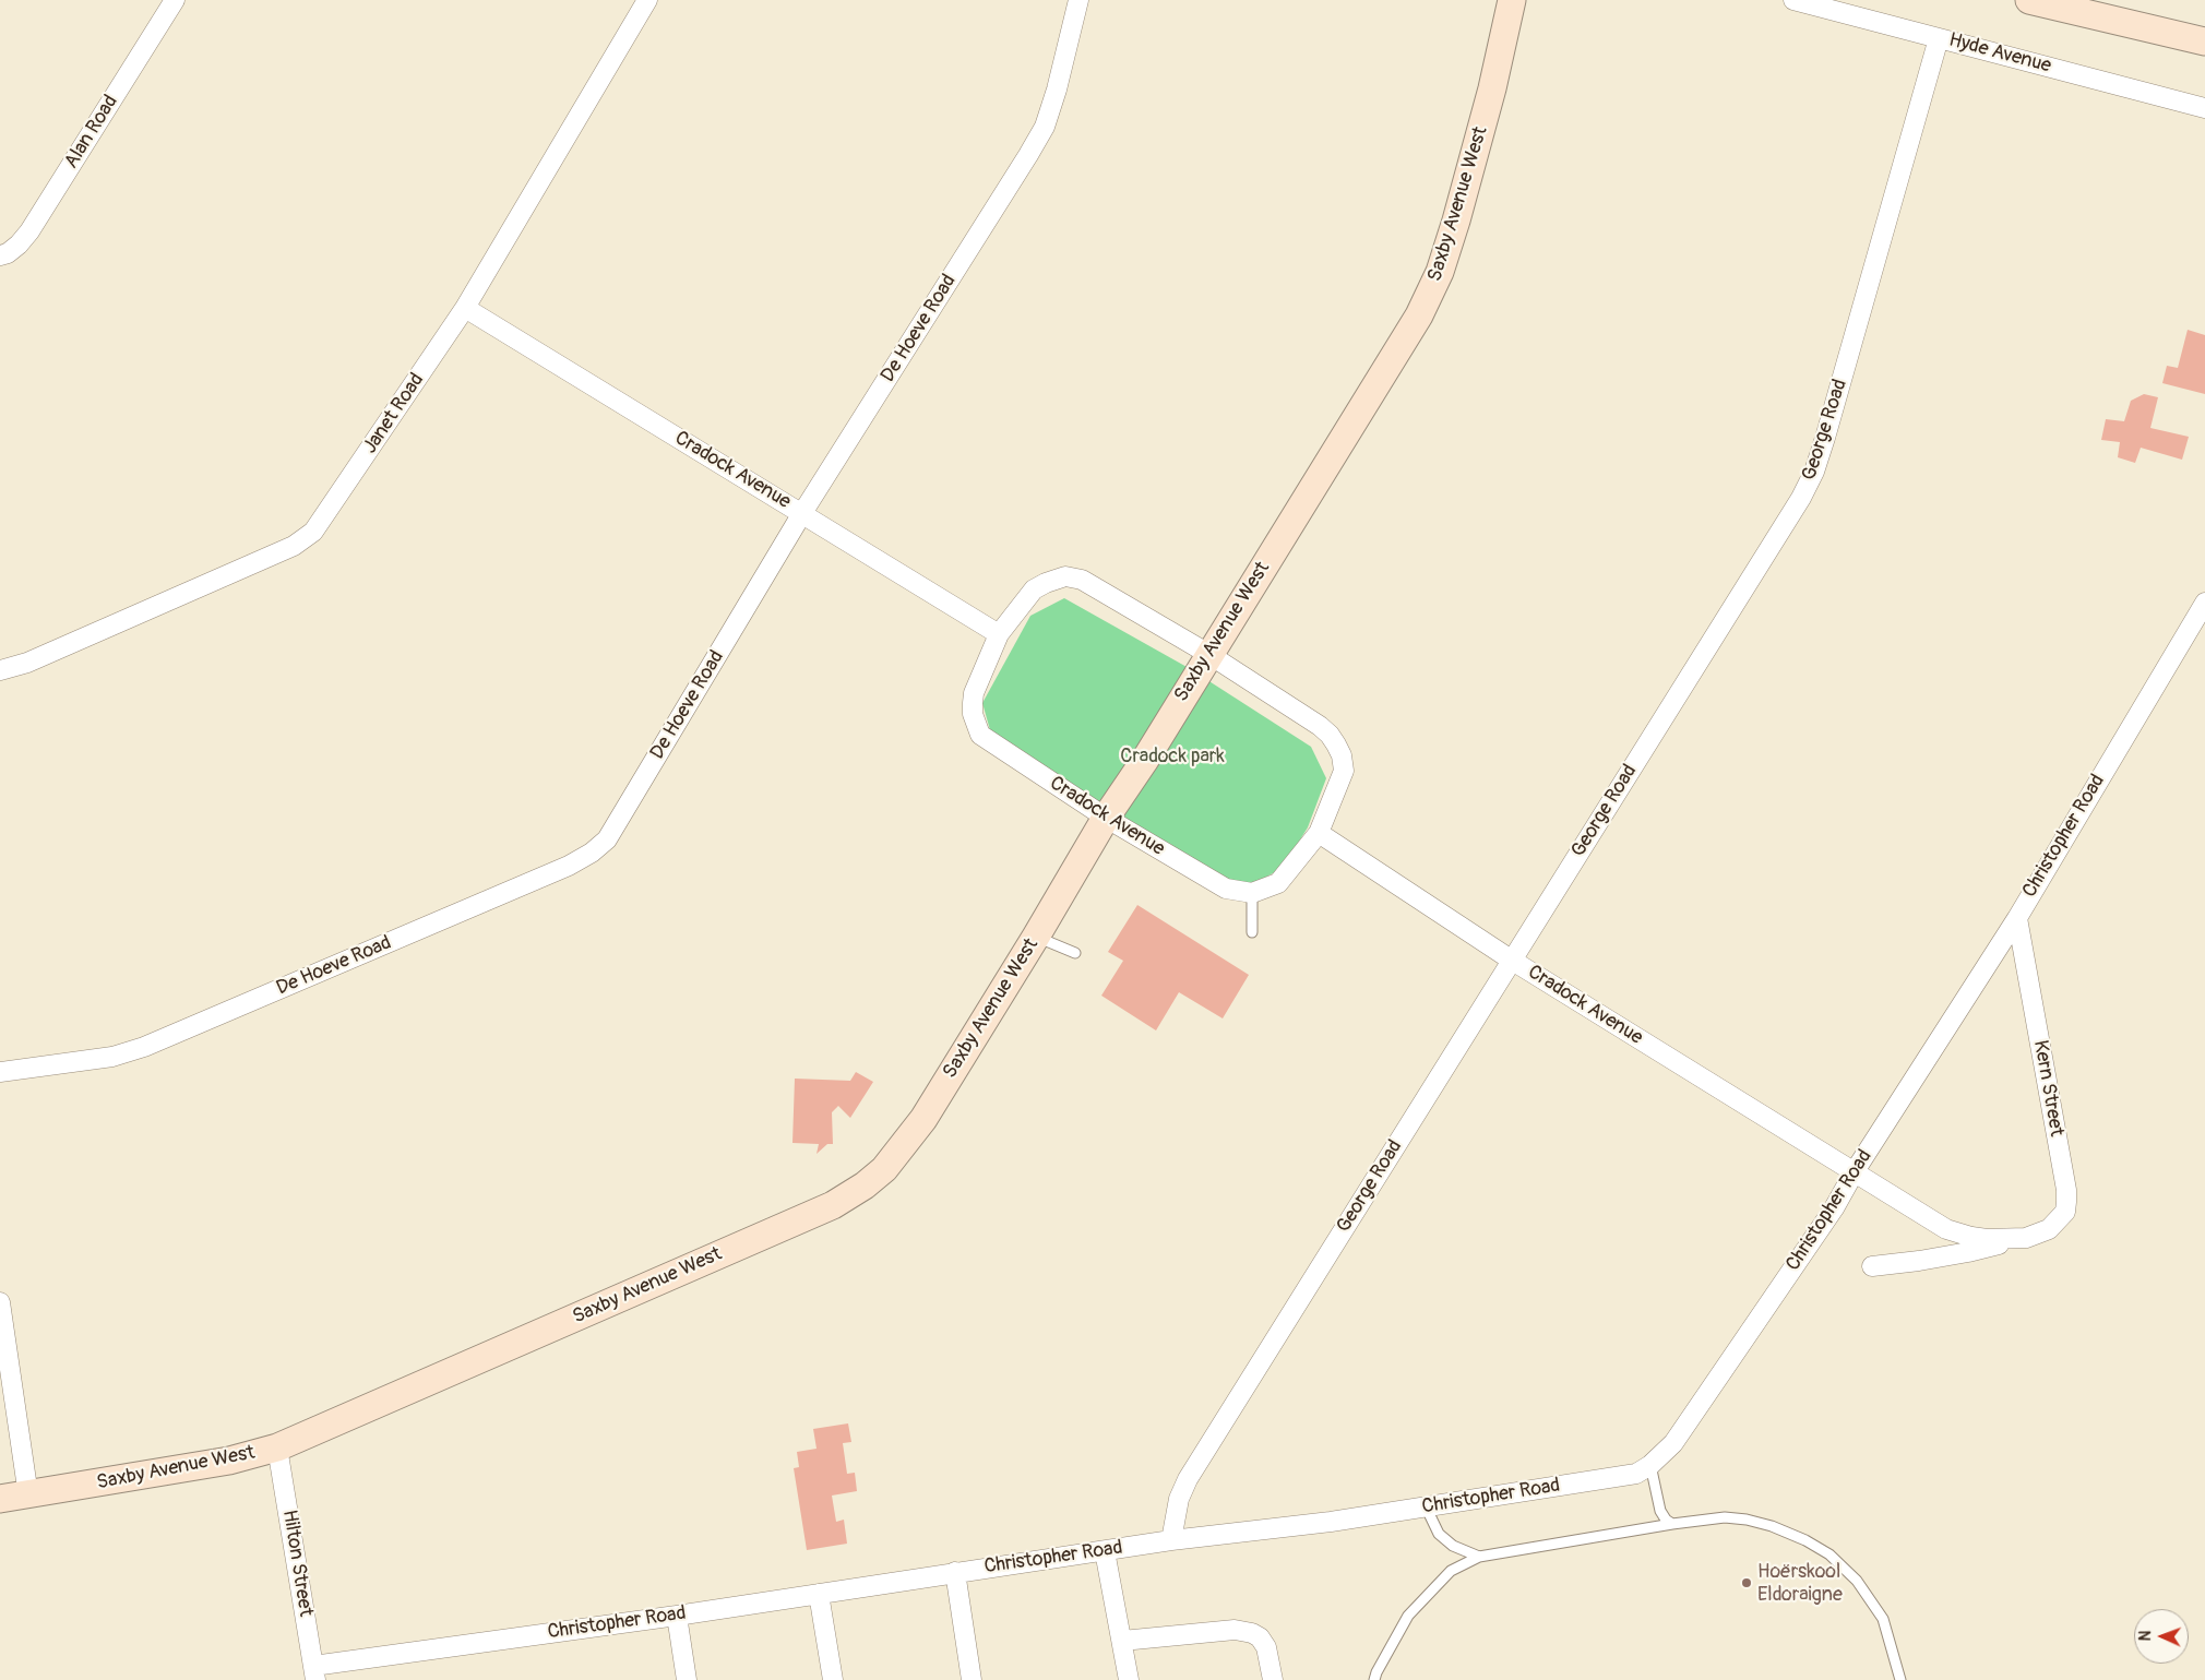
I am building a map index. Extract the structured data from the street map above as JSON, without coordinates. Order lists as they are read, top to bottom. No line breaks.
{"streets":{"street":["Hyde Avenue","Alan Road","Saxby Avenue West","De Hoeve Road","Janet Road","George Road","Cradock Avenue","Christopher Road","Kern Street","Hilton Street"]},"crossings":[["Hyde Avenue","George Road"],["Saxby Avenue West","Cradock Avenue"],["Saxby Avenue West","Hilton Street"],["De Hoeve Road","Cradock Avenue"],["Janet Road","Cradock Avenue"],["George Road","Cradock Avenue"],["George Road","Christopher Road"],["Cradock Avenue","Christopher Road"],["Cradock Avenue","Kern Street"],["Christopher Road","Kern Street"],["Christopher Road","Hilton Street"]],"parks":["Cradock park"],"places":["Hoërskool Eldoraigne"],"north":"left"}
